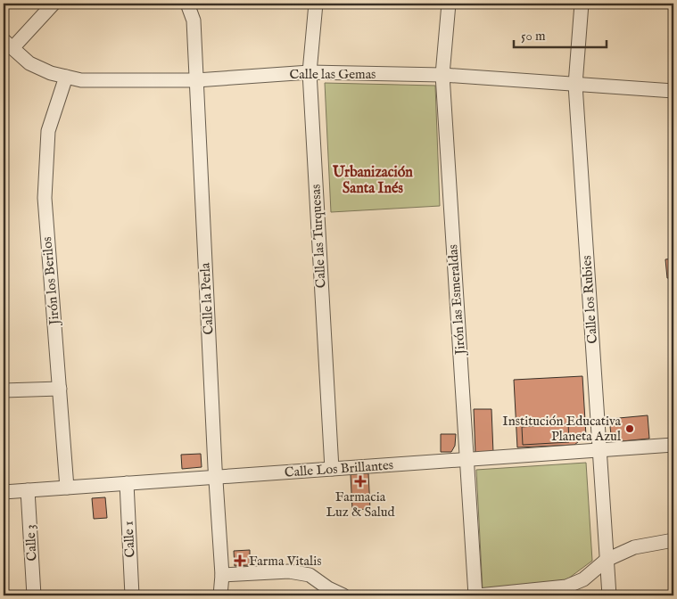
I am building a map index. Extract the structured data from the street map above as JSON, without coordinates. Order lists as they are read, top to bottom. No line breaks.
{"streets":{"street":["Calle las Gemas","Calle las Turquesas","Jirón los Berilos","Calle la Perla","Jirón las Esmeraldas","Calle los Rubies","Calle Los Brillantes","Calle 1","Calle 3"]},"crossings":[["Calle las Gemas","Calle las Turquesas"],["Calle las Gemas","Jirón los Berilos"],["Calle las Gemas","Calle la Perla"],["Calle las Gemas","Jirón las Esmeraldas"],["Calle las Gemas","Calle los Rubies"],["Calle las Turquesas","Calle Los Brillantes"],["Jirón los Berilos","Calle Los Brillantes"],["Calle la Perla","Calle Los Brillantes"],["Jirón las Esmeraldas","Calle Los Brillantes"],["Calle los Rubies","Calle Los Brillantes"],["Calle Los Brillantes","Calle 1"],["Calle Los Brillantes","Calle 3"]],"districts":["Urbanización Santa Inés"],"places":{"other":["Institución Educativa Planeta Azul"],"health":["Farmacia Luz & Salud","Farma Vitalis"]},"scale_bar":"50 m"}
